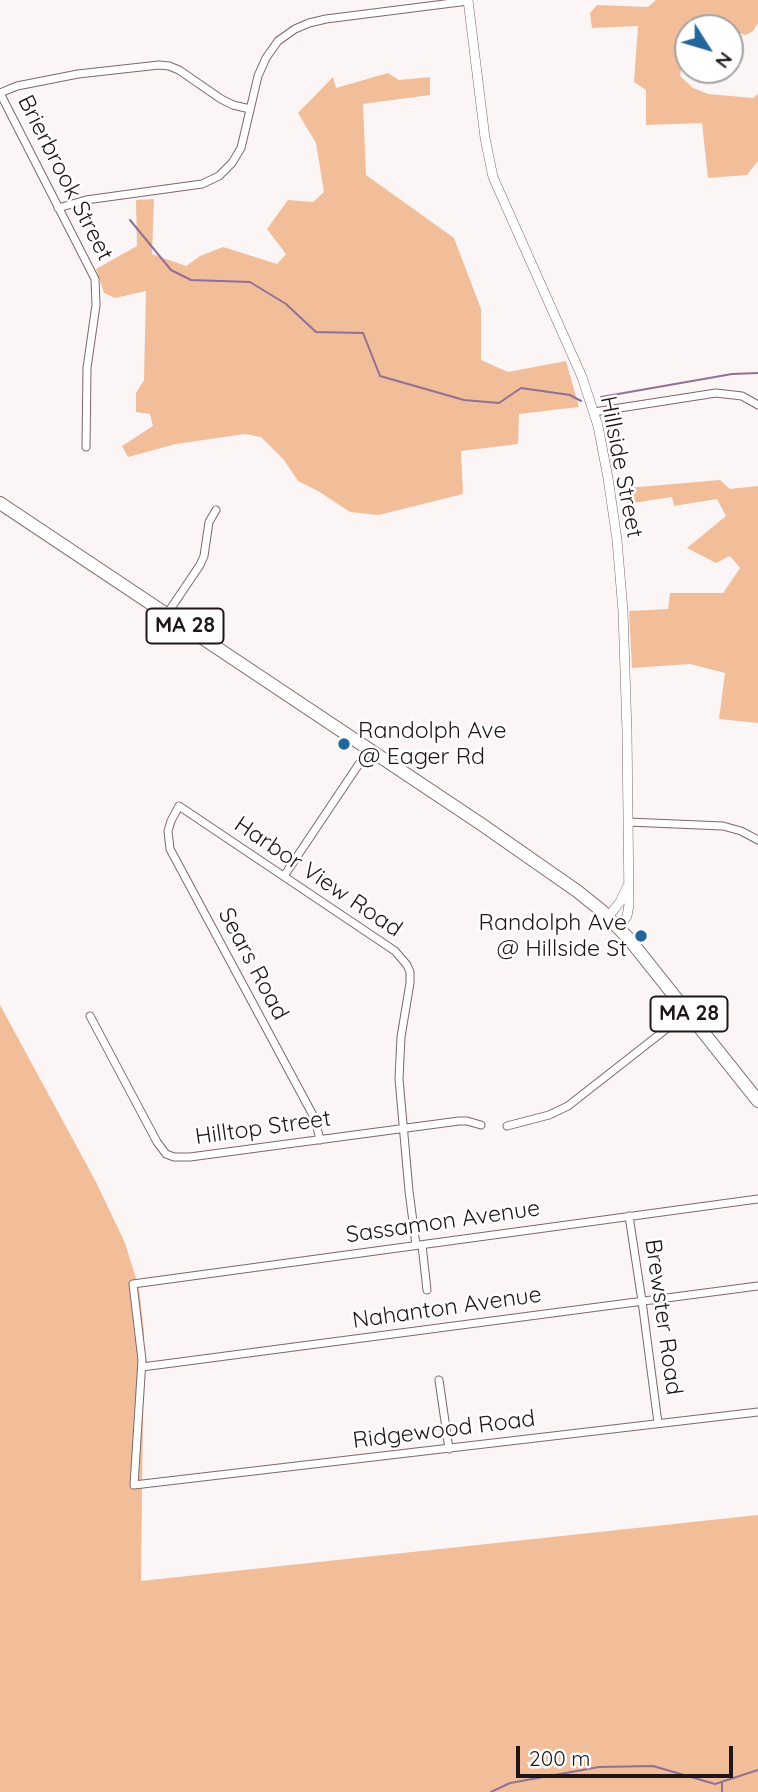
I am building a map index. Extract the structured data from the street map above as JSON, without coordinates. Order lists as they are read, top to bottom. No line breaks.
{"streets":{"main road":["MA 28"],"street":["Brierbrook Street","Hillside Street","Harbor View Road","Sears Road","Hilltop Street","Sassamon Avenue","Nahanton Avenue","Brewster Road","Ridgewood Road"]},"crossings":[["Hillside Street","MA 28"],["Harbor View Road","Sears Road"],["Harbor View Road","Hilltop Street"],["Harbor View Road","Sassamon Avenue"],["Sears Road","Hilltop Street"],["Sassamon Avenue","Nahanton Avenue"],["Sassamon Avenue","Brewster Road"],["Sassamon Avenue","Ridgewood Road"],["Nahanton Avenue","Brewster Road"],["Nahanton Avenue","Ridgewood Road"],["Brewster Road","Ridgewood Road"]],"places":["Randolph Ave @ Eager Rd","Randolph Ave @ Hillside St"],"scale_bar":"200 m","north":"bottom right"}
